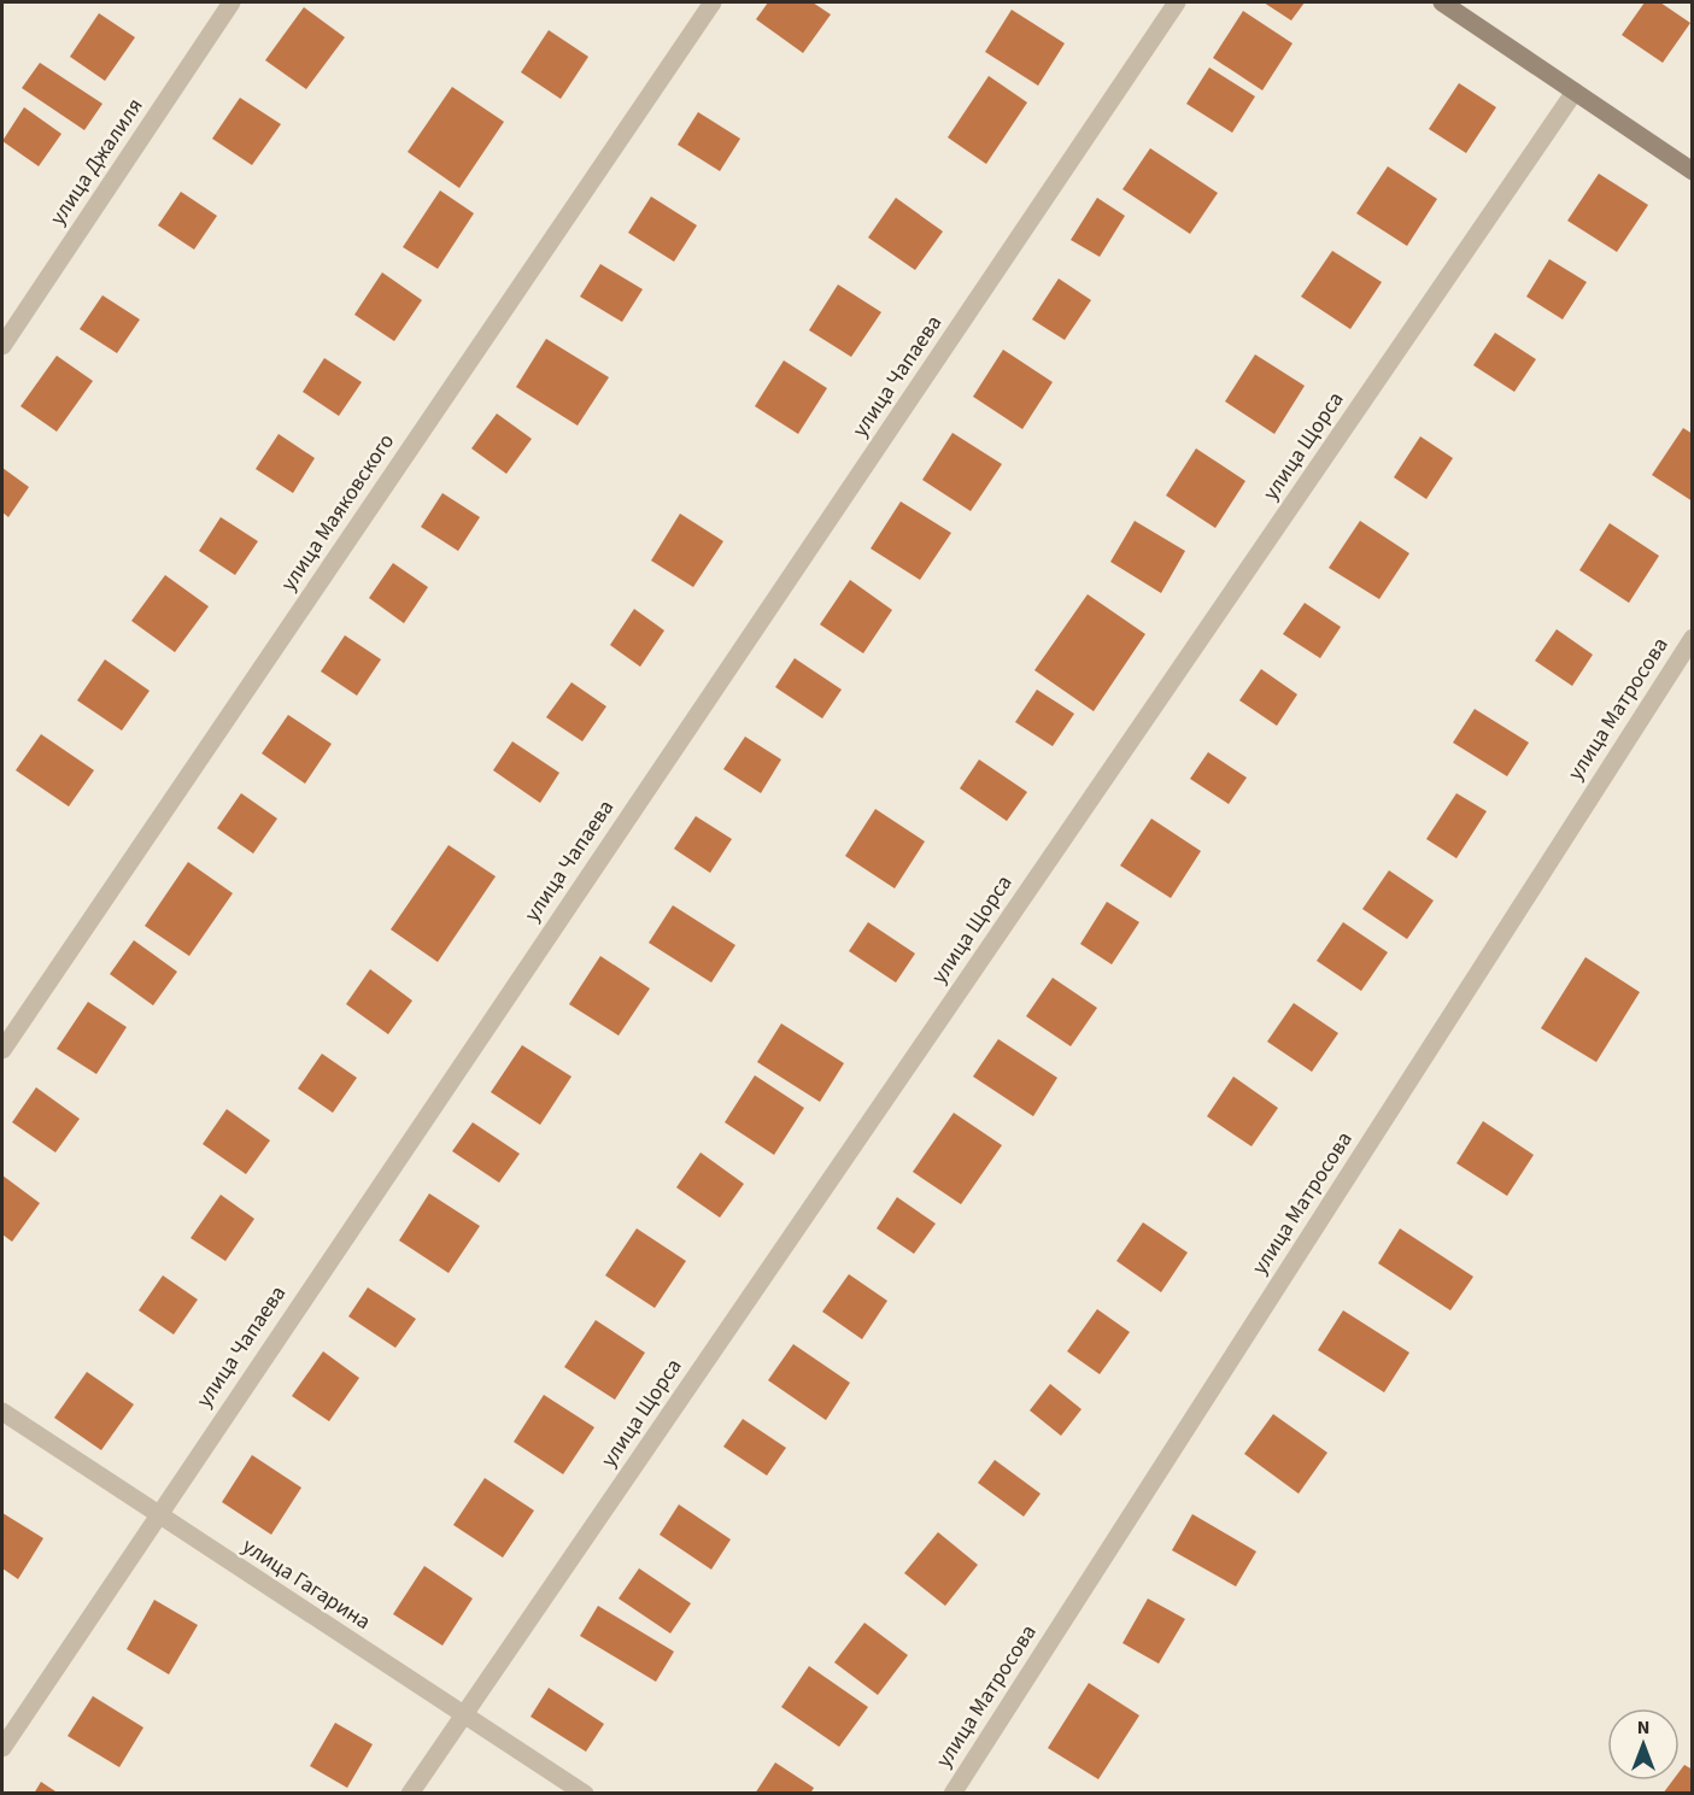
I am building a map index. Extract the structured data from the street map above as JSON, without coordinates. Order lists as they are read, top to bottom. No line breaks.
{"streets":{"street":["улица Джалиля","улица Чапаева","улица Щорса","улица Маяковского","улица Матросова","улица Гагарина"]},"crossings":[["улица Чапаева","улица Гагарина"],["улица Щорса","улица Гагарина"]],"north":"top"}
